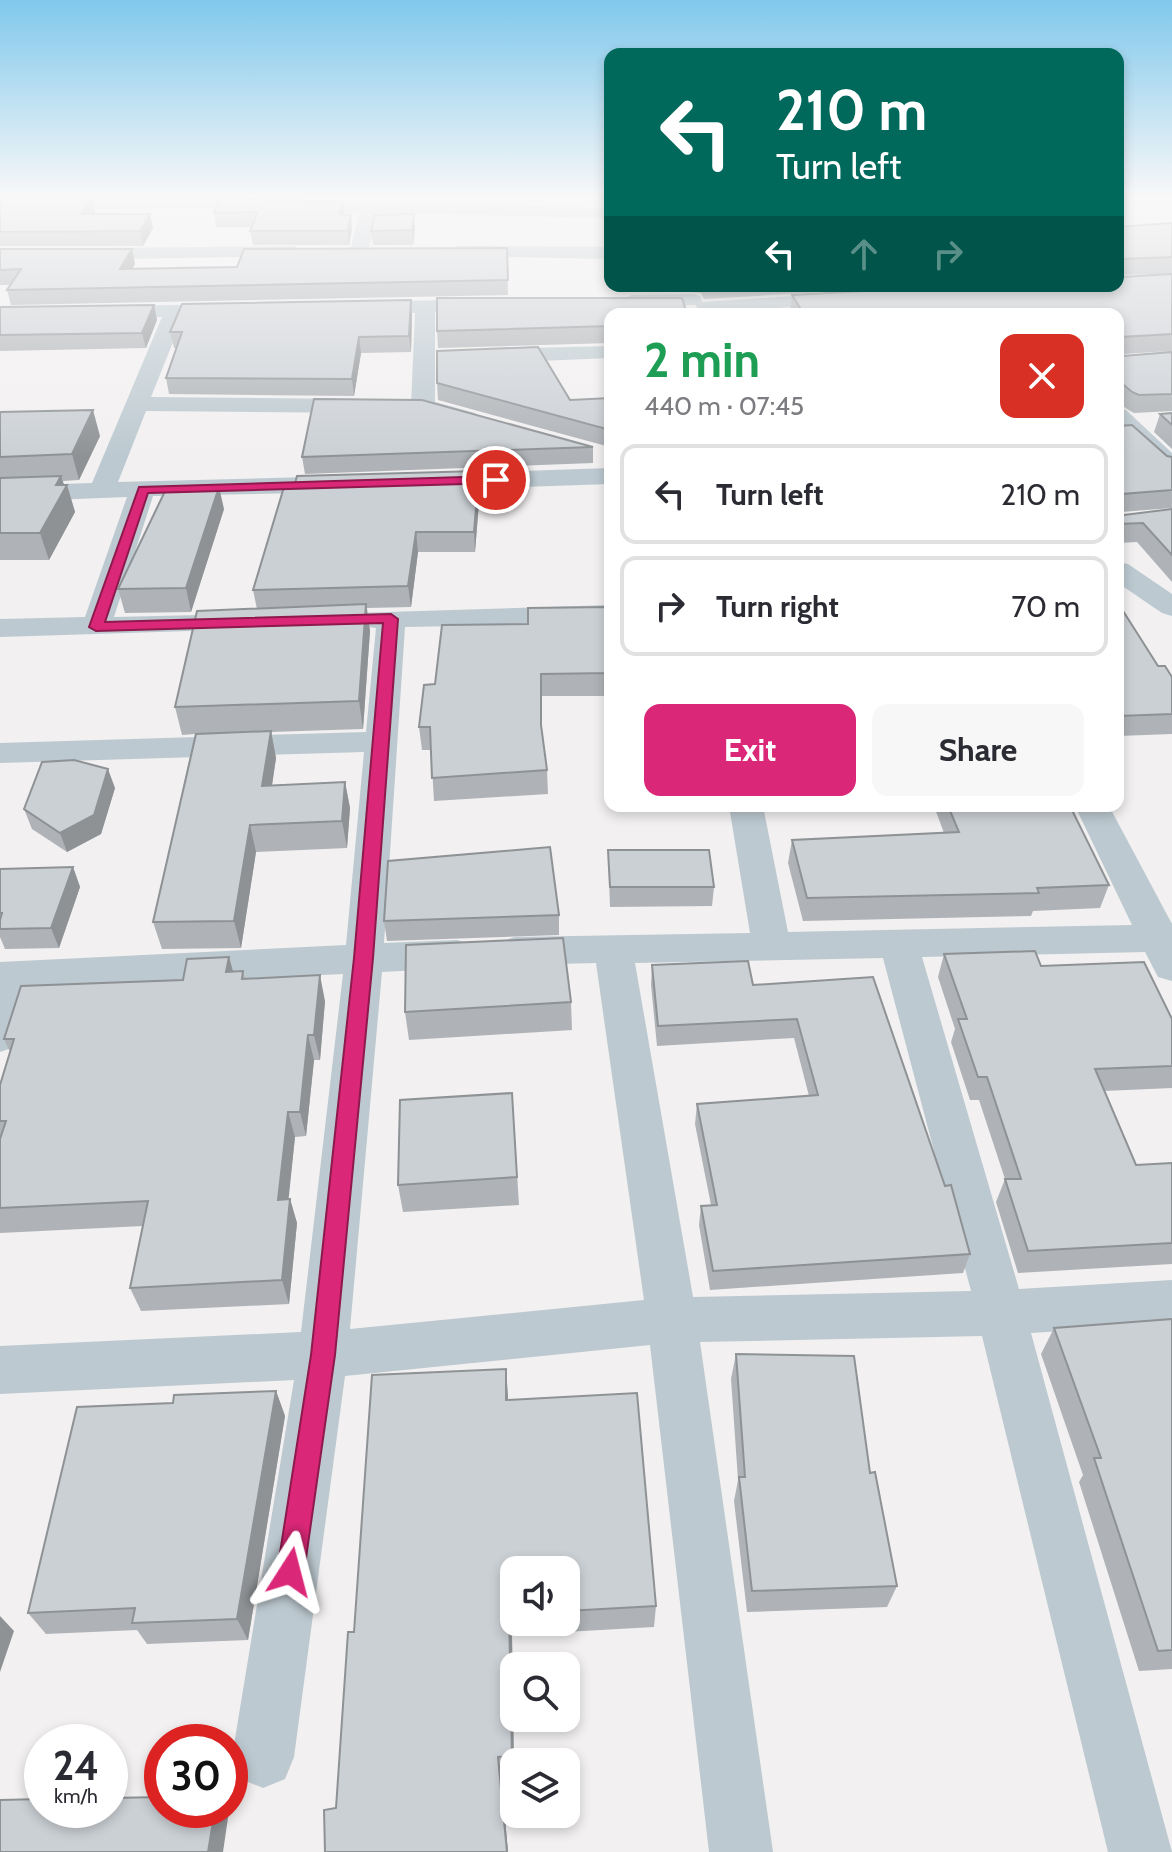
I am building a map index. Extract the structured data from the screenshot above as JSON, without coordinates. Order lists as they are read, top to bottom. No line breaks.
{"page":{"turn":["210 m","Turn left"],"heading":["2 min","440 m · 07:45"],"list":[{"name":"Turn left","value":"210 m"},{"name":"Turn right","value":"70 m"}],"buttons":["Exit","Share"],"speed":"24 km/h","limit":"30"}}
